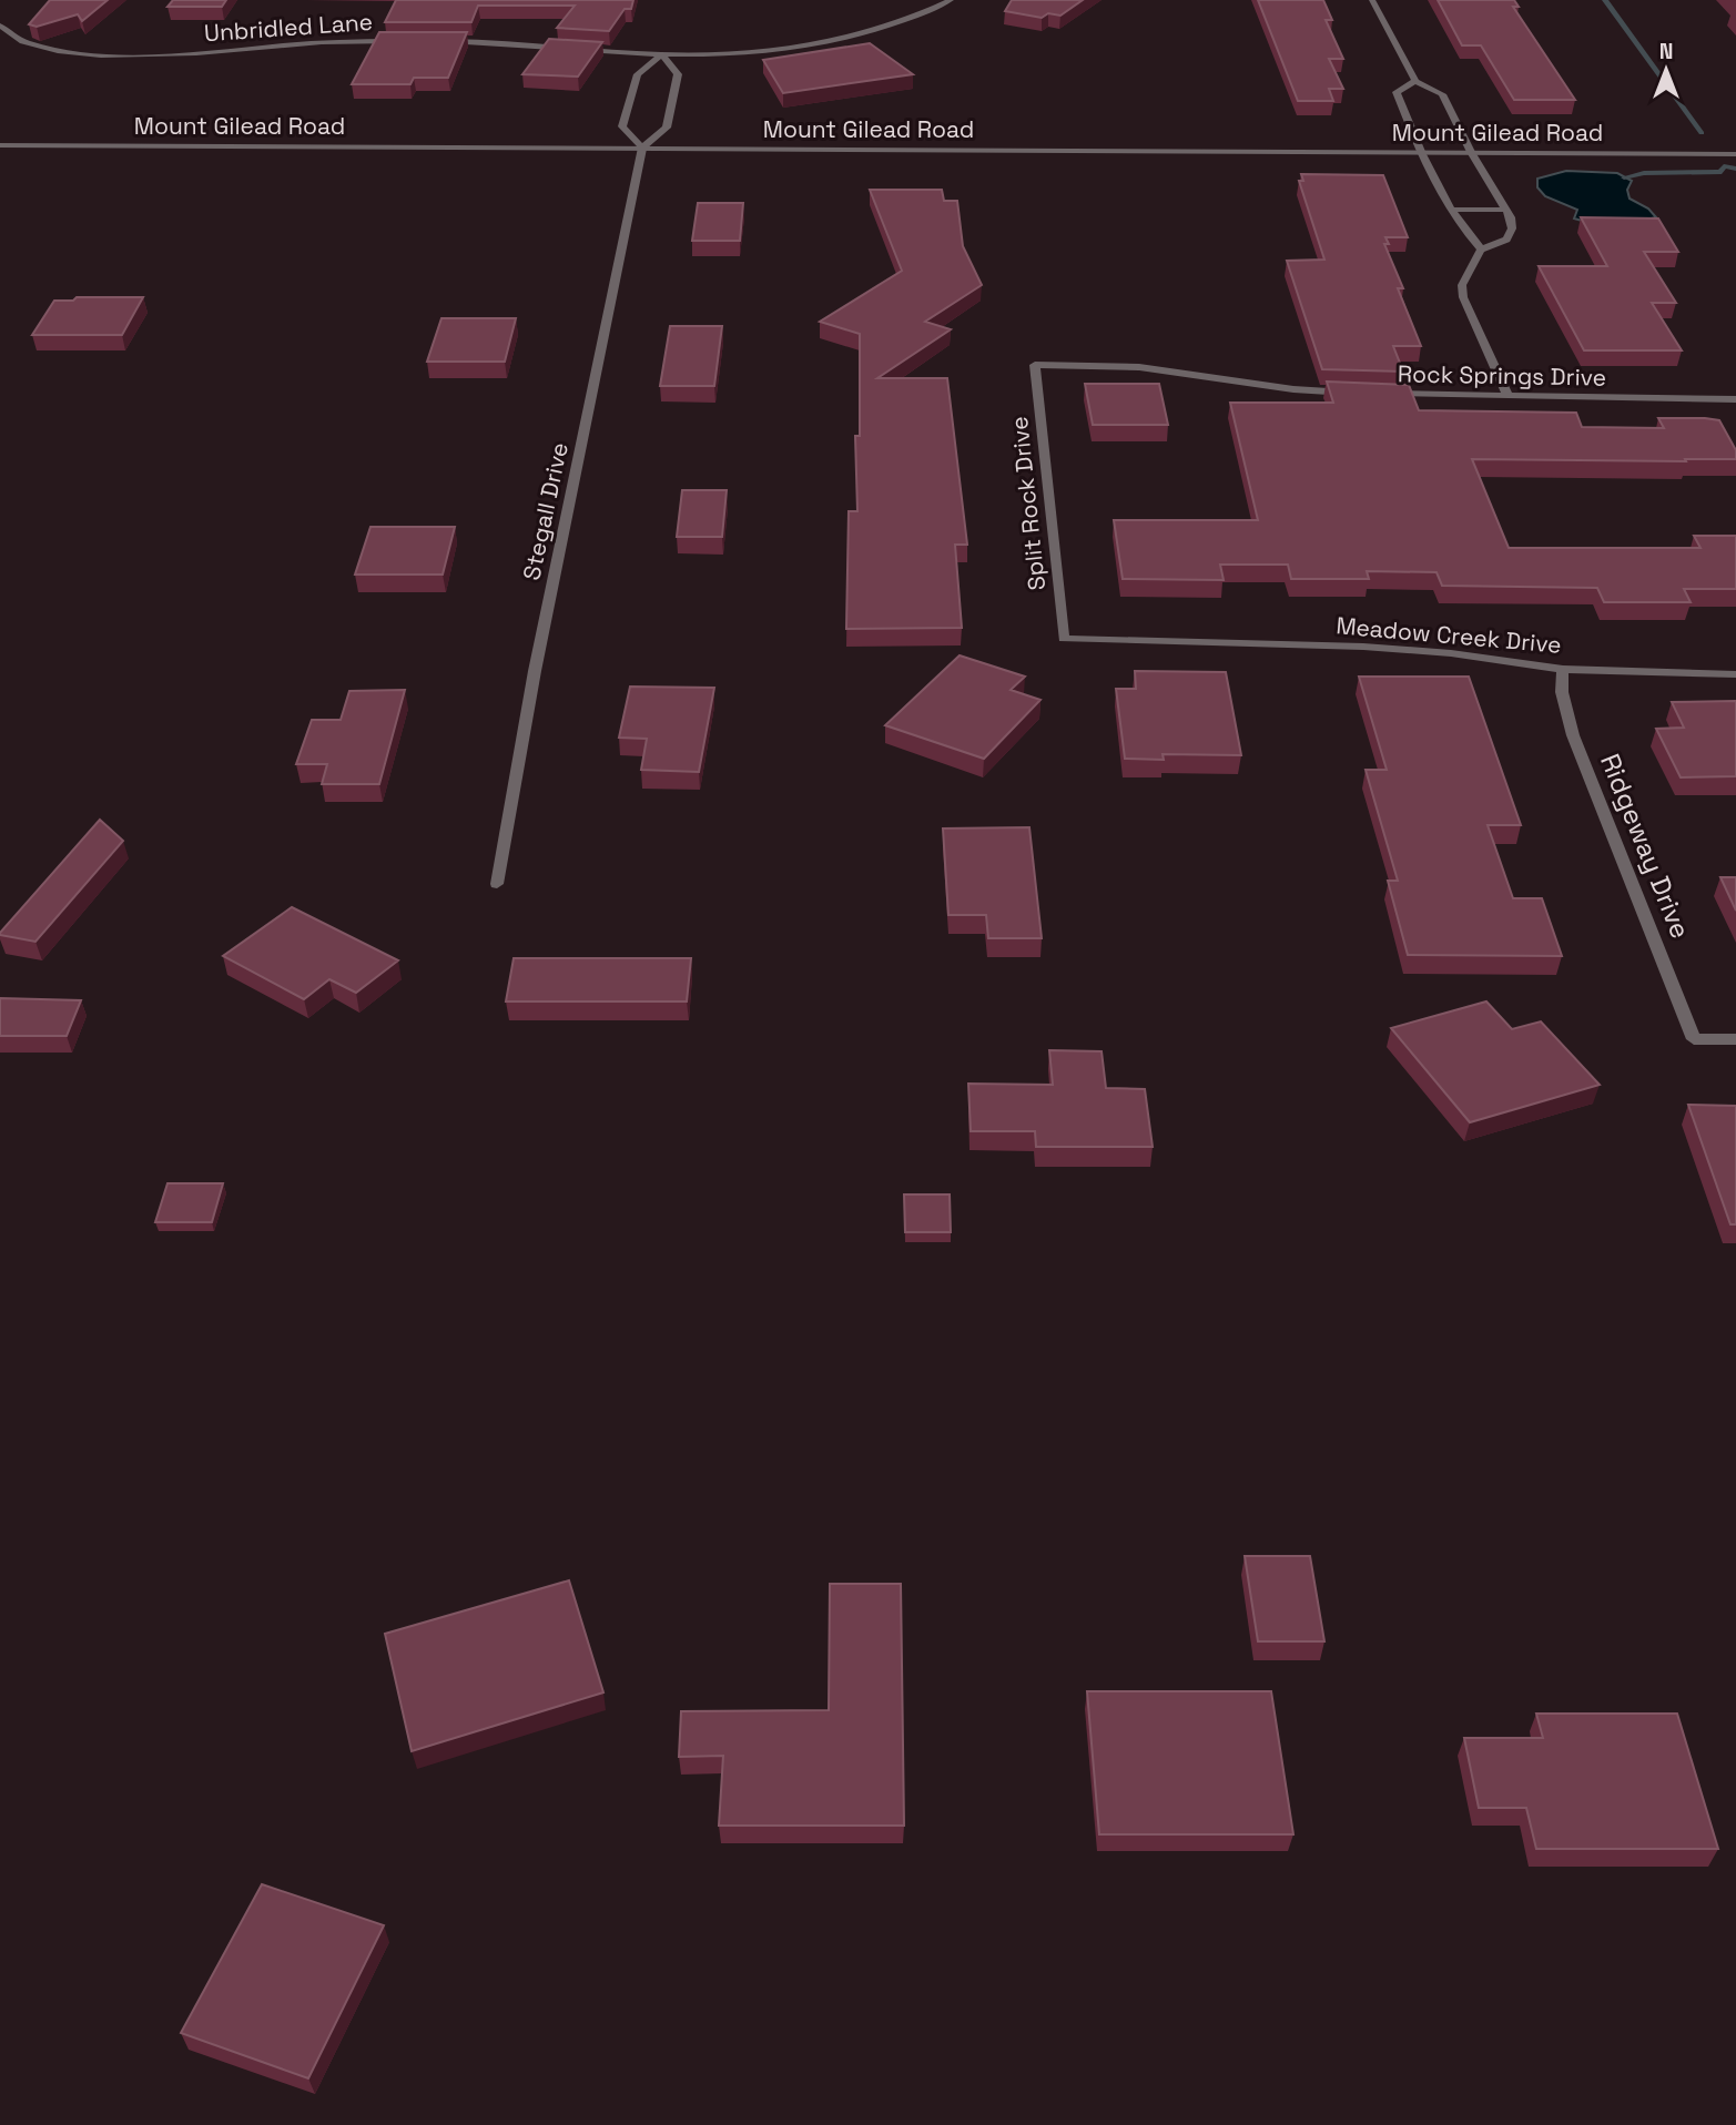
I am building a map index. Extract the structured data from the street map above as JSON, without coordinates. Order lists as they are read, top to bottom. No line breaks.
{"streets":{"street":["Unbridled Lane","Mount Gilead Road","Rock Springs Drive","Split Rock Drive","Stegall Drive","Meadow Creek Drive","Ridgeway Drive"]},"crossings":[["Mount Gilead Road","Stegall Drive"],["Rock Springs Drive","Split Rock Drive"],["Split Rock Drive","Meadow Creek Drive"],["Meadow Creek Drive","Ridgeway Drive"]],"north":"top"}
